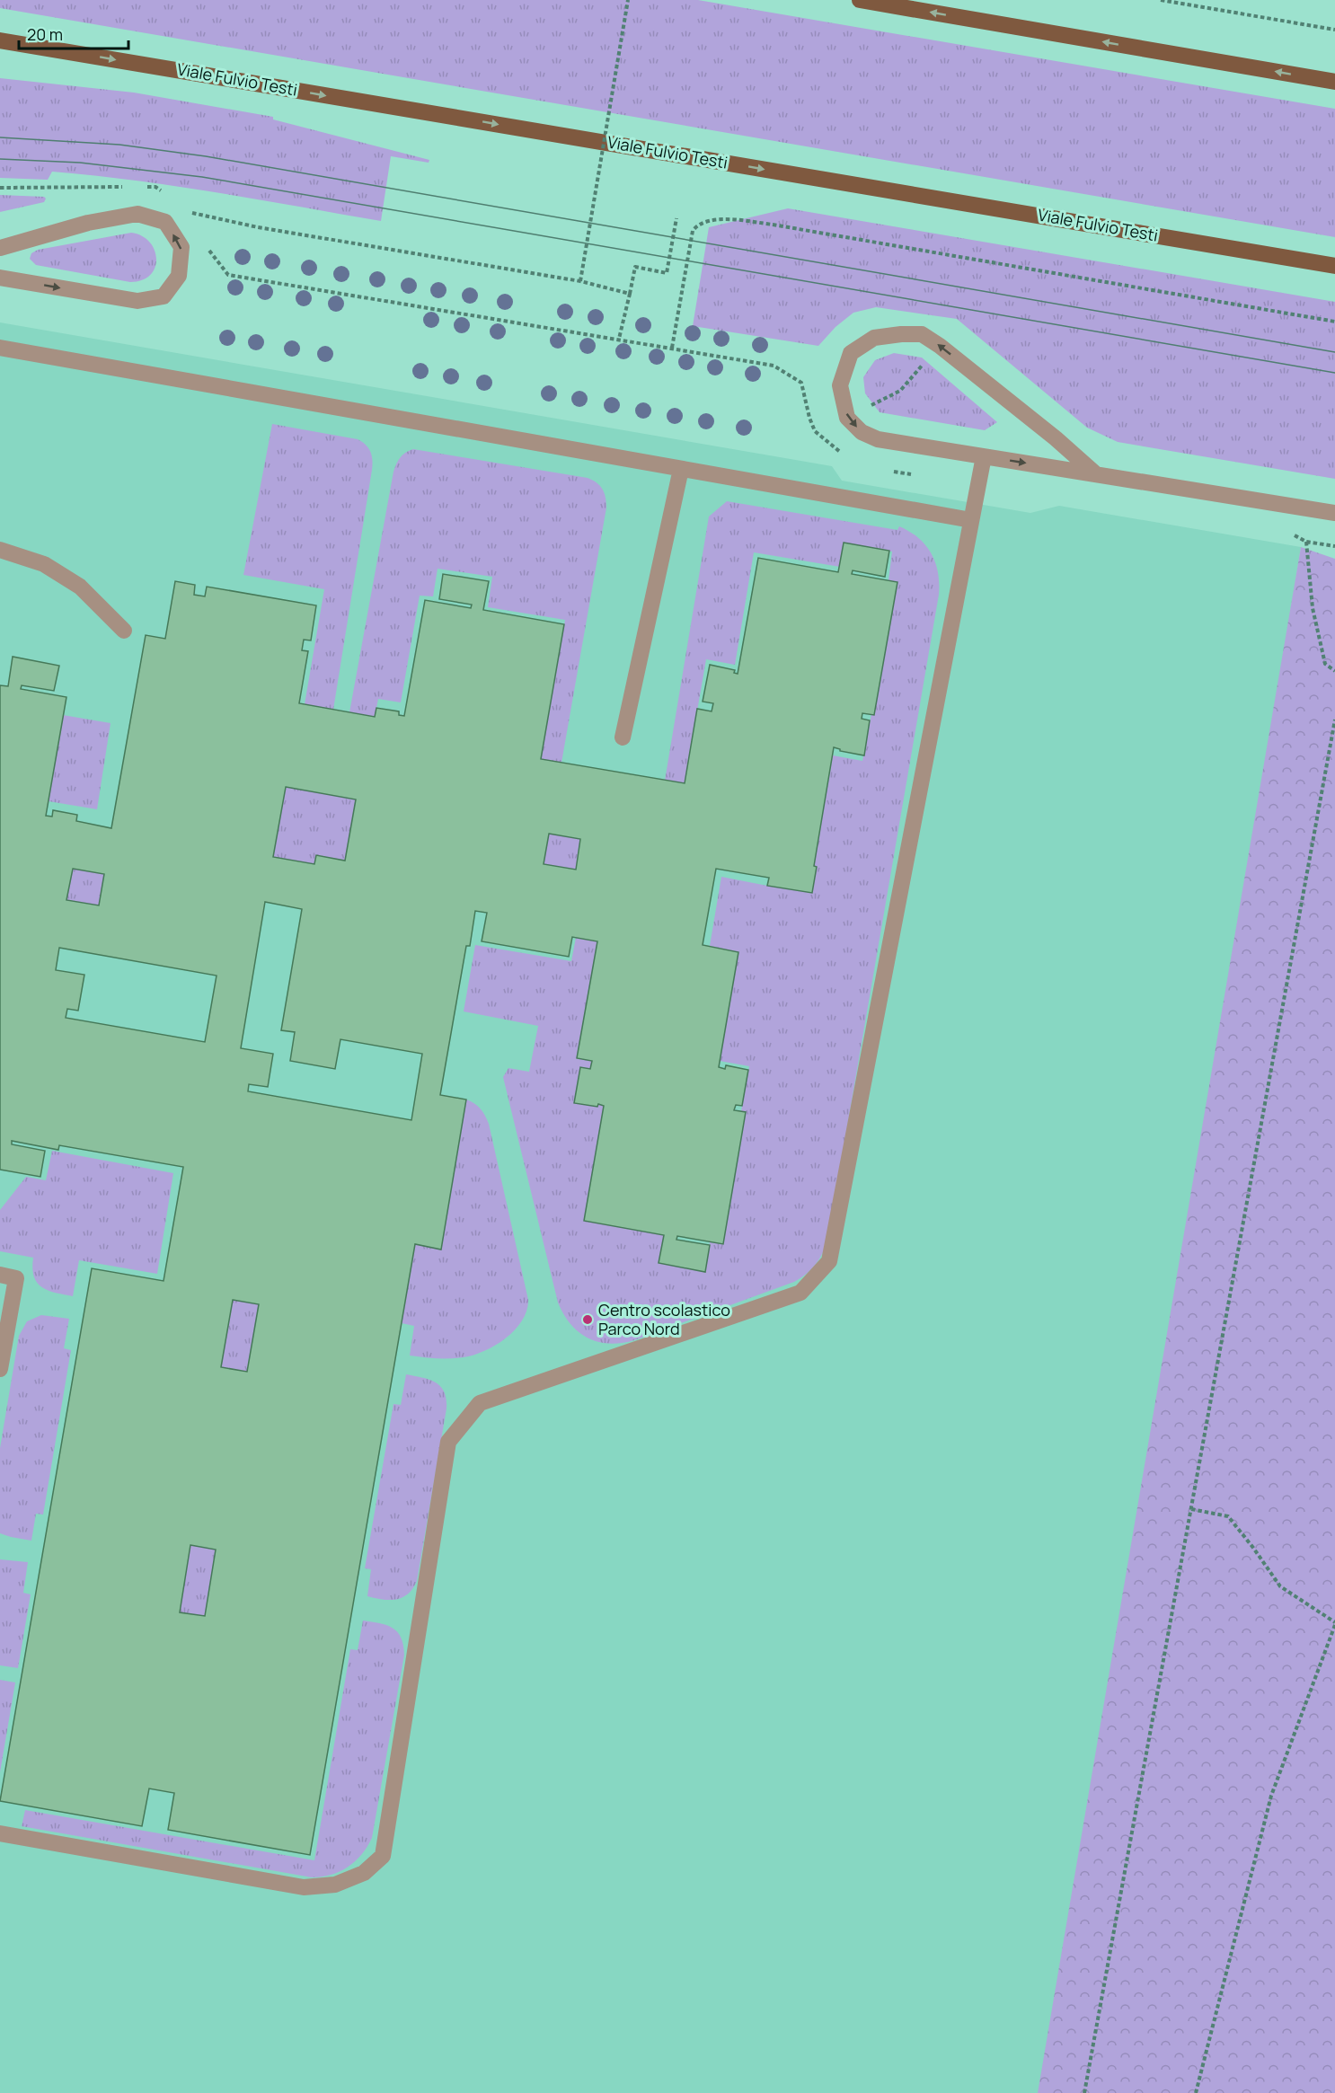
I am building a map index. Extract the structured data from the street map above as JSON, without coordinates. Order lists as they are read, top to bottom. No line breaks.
{"streets":{"main road":["Viale Fulvio Testi"]},"one_way":["Viale Fulvio Testi"],"places":["Centro scolastico Parco Nord"],"scale_bar":"20 m"}
